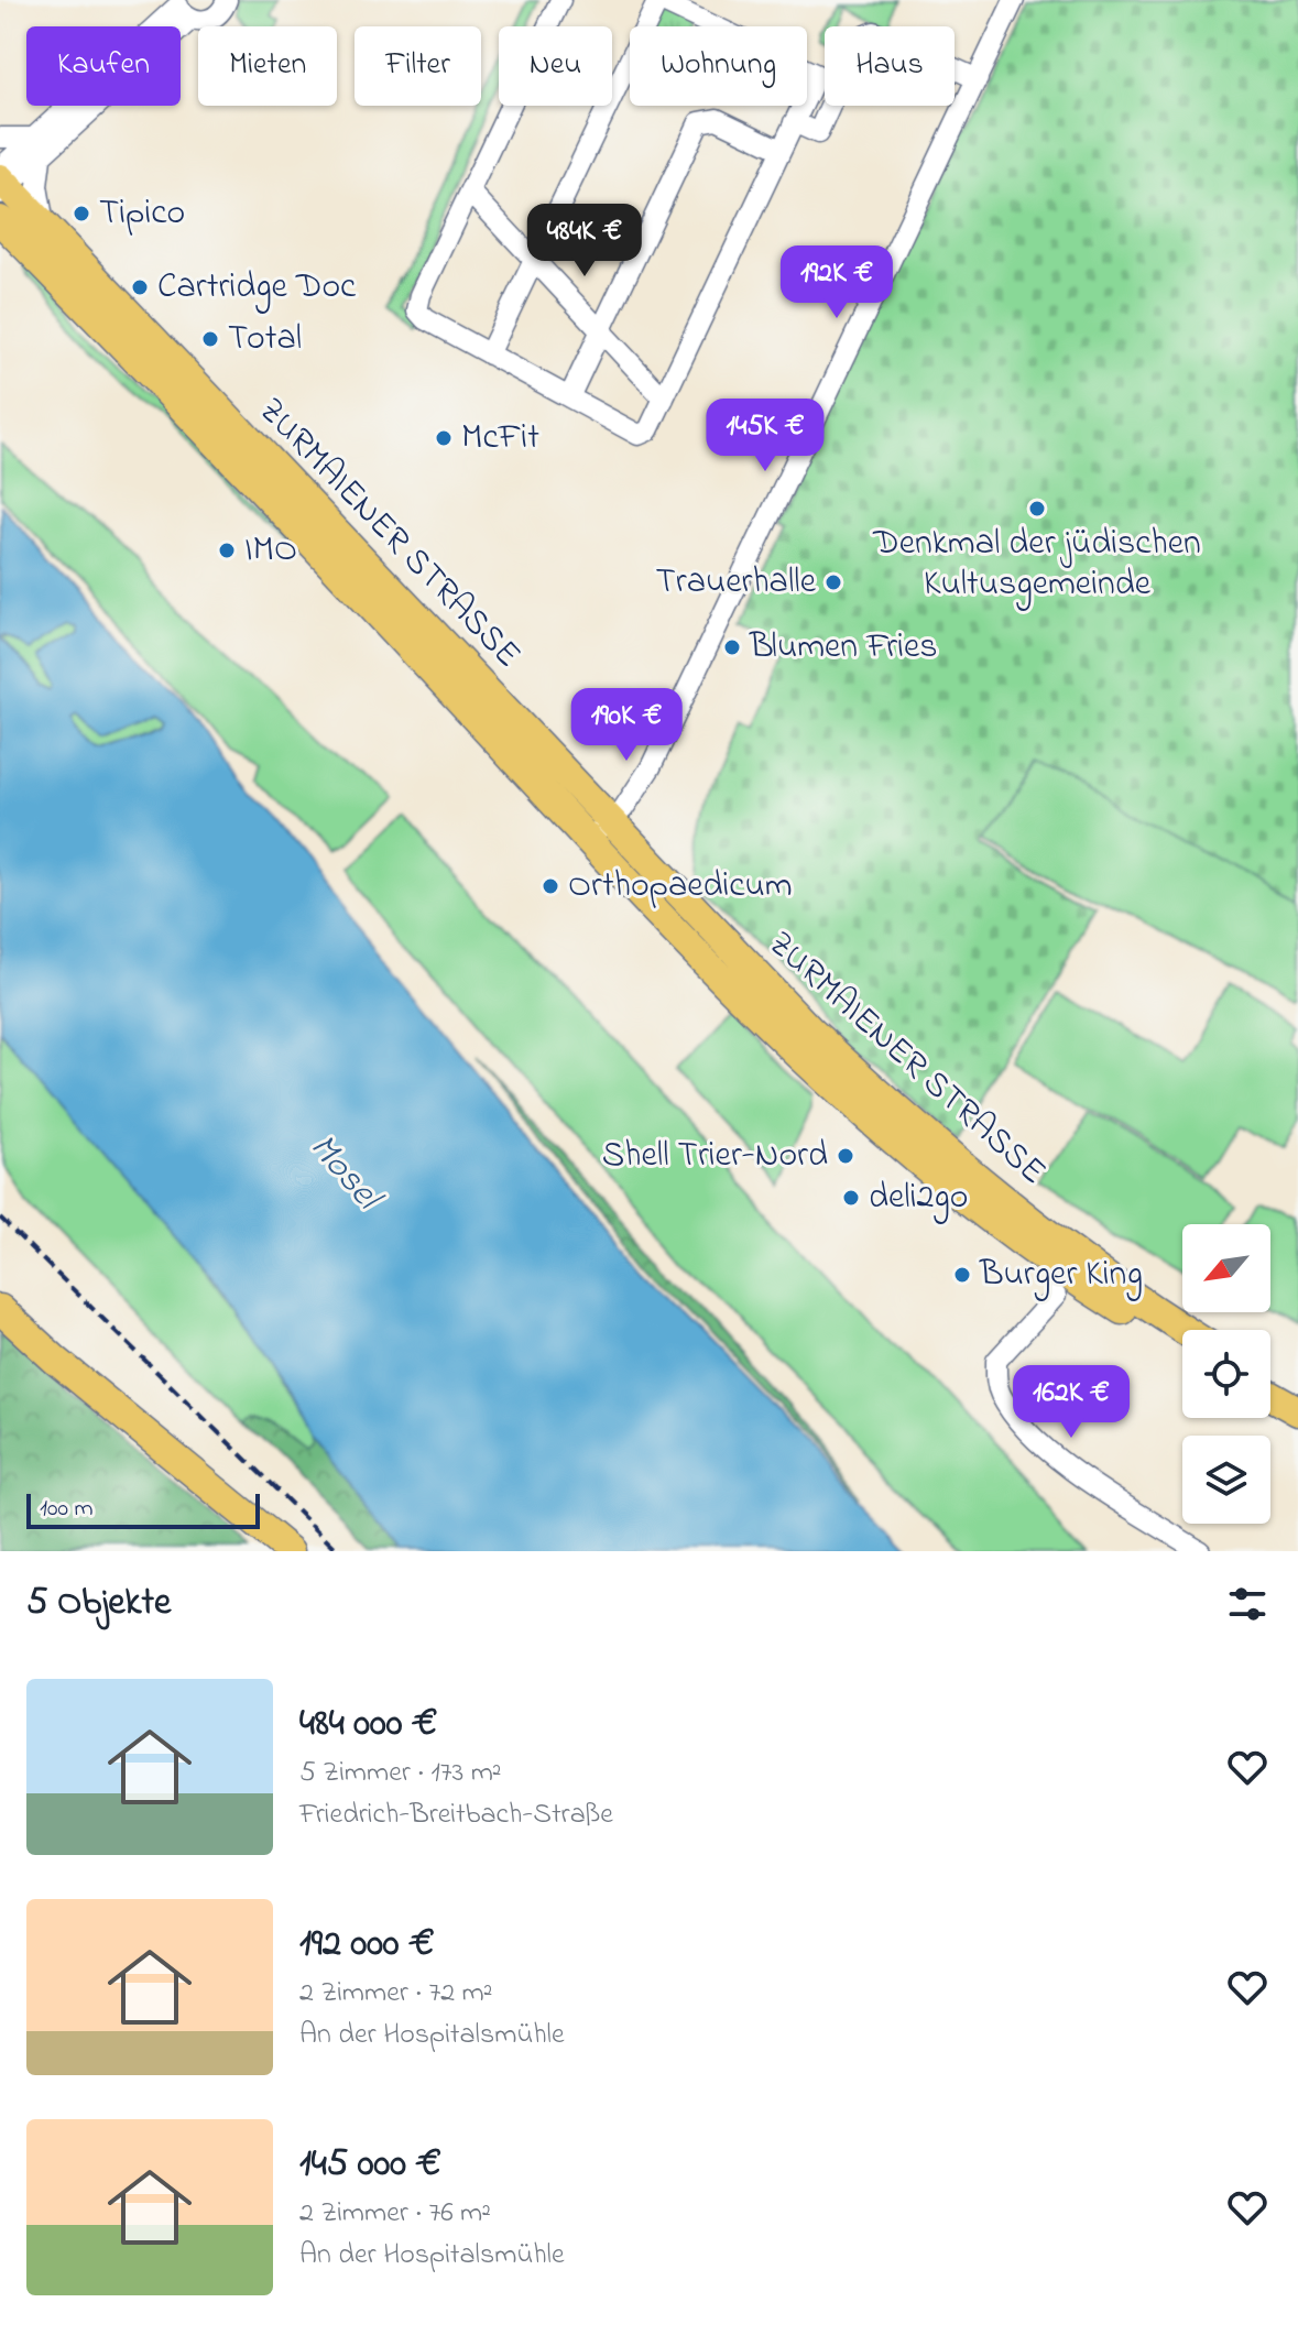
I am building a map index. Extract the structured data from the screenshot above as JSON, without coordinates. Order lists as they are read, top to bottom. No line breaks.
{"streets":{"main road":["ZURMAIENER STRASSE"]},"water":["Mosel"],"places":["Tipico","Cartridge Doc","Total","McFit","Denkmal der jüdischen Kultusgemeinde","IMO","Trauerhalle","Blumen Fries","Orthopaedicum","Shell Trier-Nord","deli2go","Burger King"],"scale_bar":"100 m","north":"bottom left","page":{"chip":["Kaufen","Mieten","Filter","Neu","Wohnung","Haus"],"price":["484K €","192K €","145K €","190K €","162K €"],"scale":"100 m","heading":"5 Objekte","list":[{"name":"484 000 €","note":"5 Zimmer · 173 m² · Friedrich-Breitbach-Straße"},{"name":"192 000 €","note":"2 Zimmer · 72 m² · An der Hospitalsmühle"},{"name":"145 000 €","note":"2 Zimmer · 76 m² · An der Hospitalsmühle"}]}}
